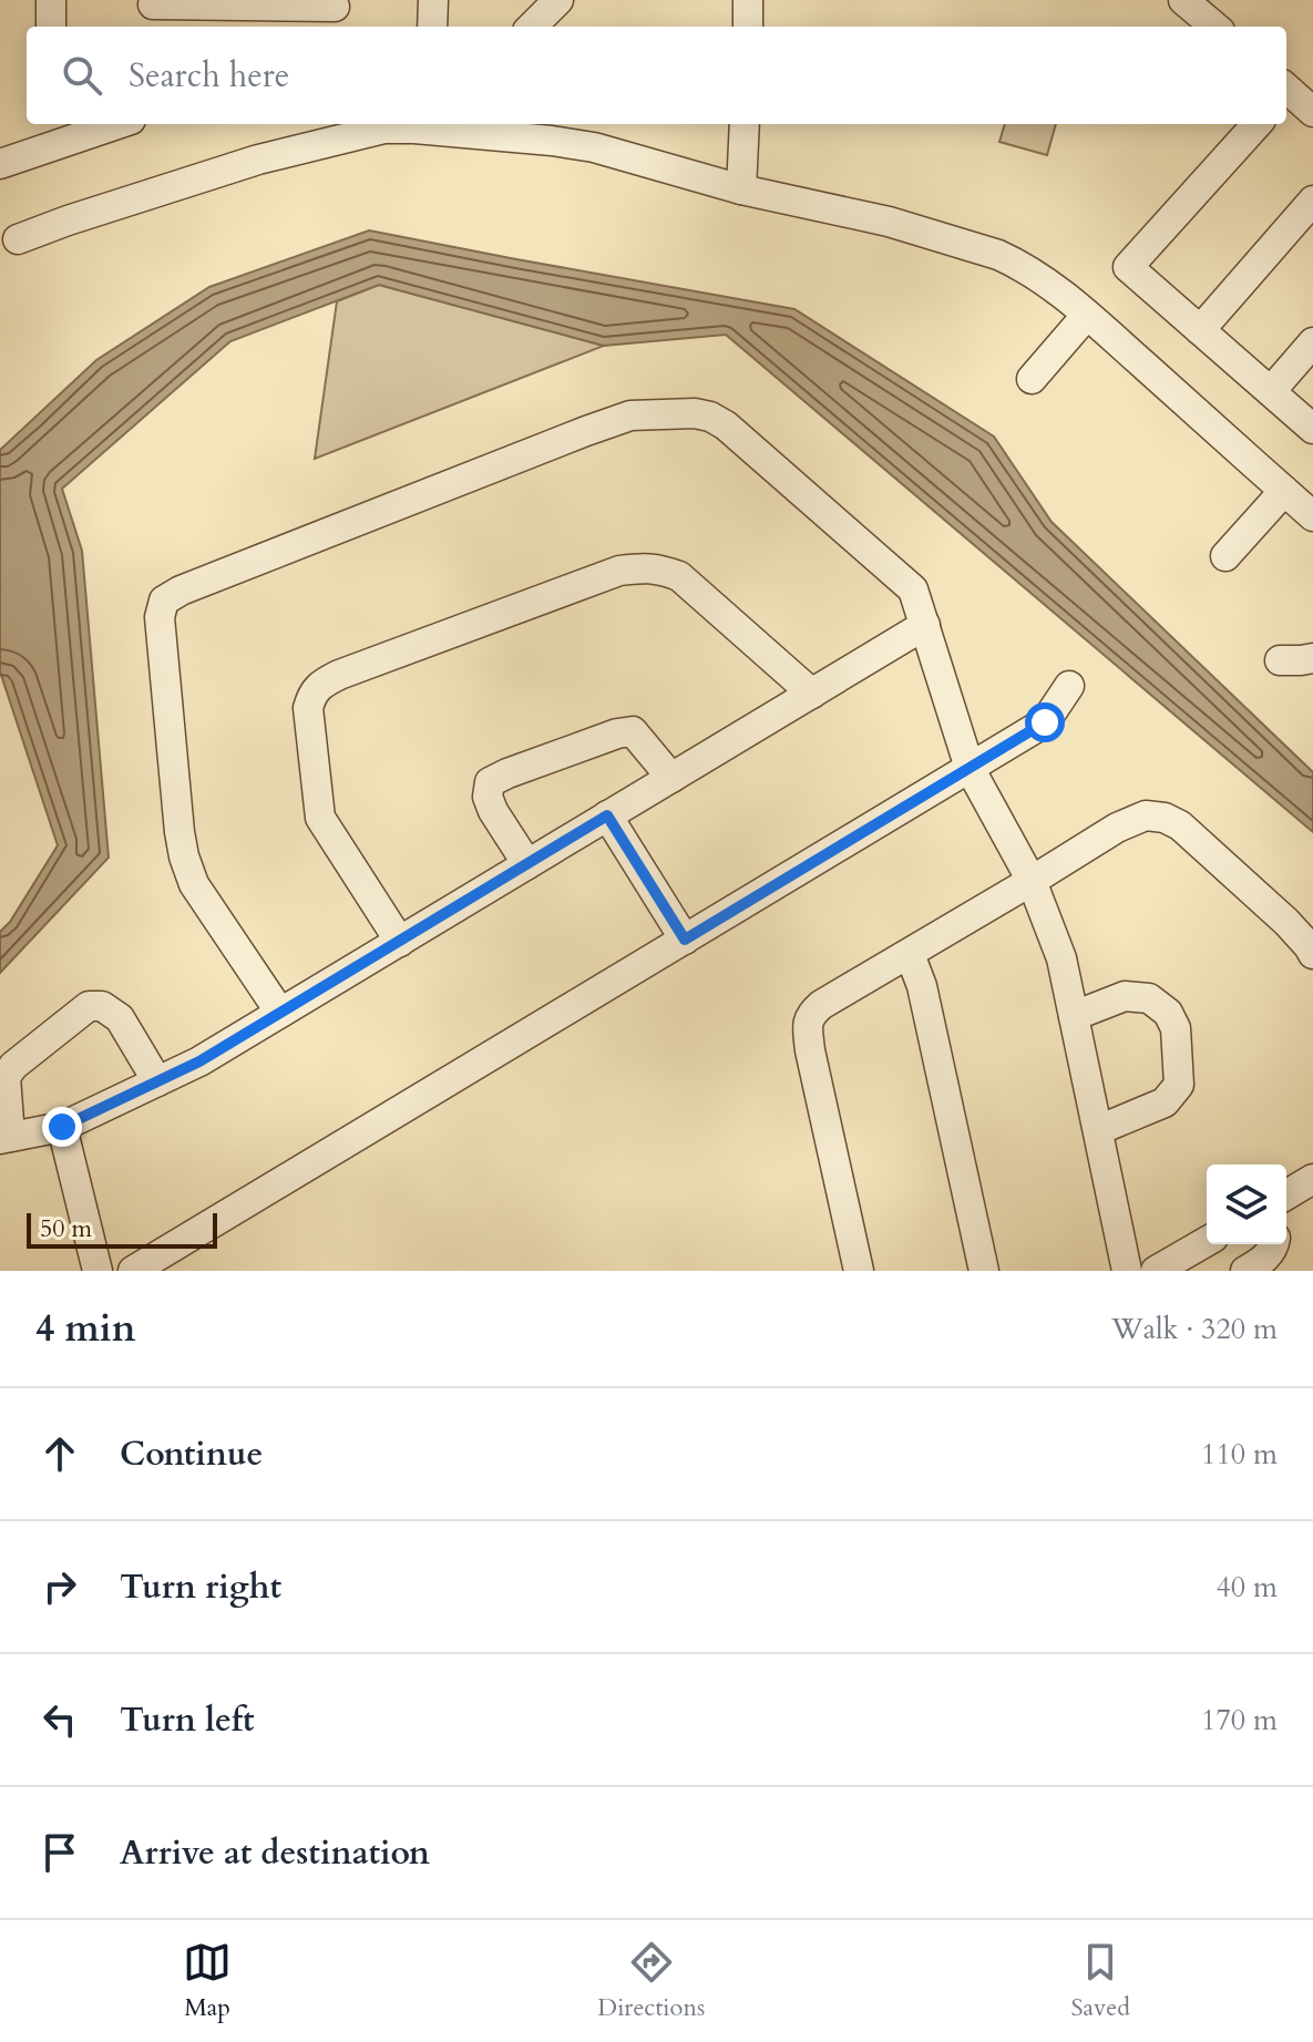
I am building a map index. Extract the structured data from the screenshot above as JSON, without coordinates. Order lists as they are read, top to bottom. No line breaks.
{"scale_bar":"50 m","page":{"search":"Search here","scale":"50 m","heading":["4 min","Walk · 320 m"],"list":[["Continue","110 m"],["Turn right","40 m"],["Turn left","170 m"],"Arrive at destination"],"nav":["Map","Directions","Saved"]}}
